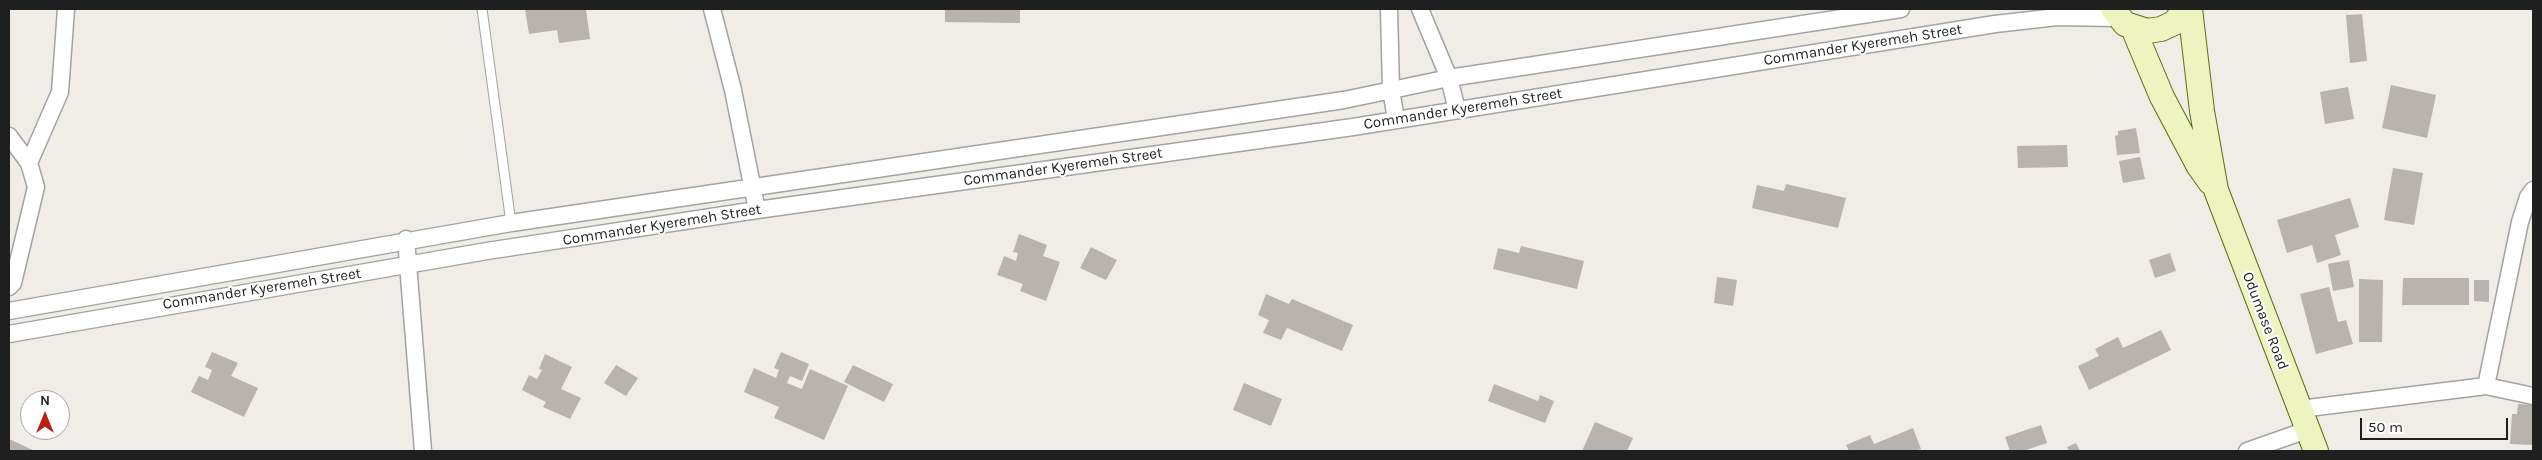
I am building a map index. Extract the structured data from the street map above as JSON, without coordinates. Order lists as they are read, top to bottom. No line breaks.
{"streets":{"main road":["Odumase Road"],"street":["Commander Kyeremeh Street"]},"crossings":[["Commander Kyeremeh Street","Odumase Road"]],"scale_bar":"50 m","north":"top"}
